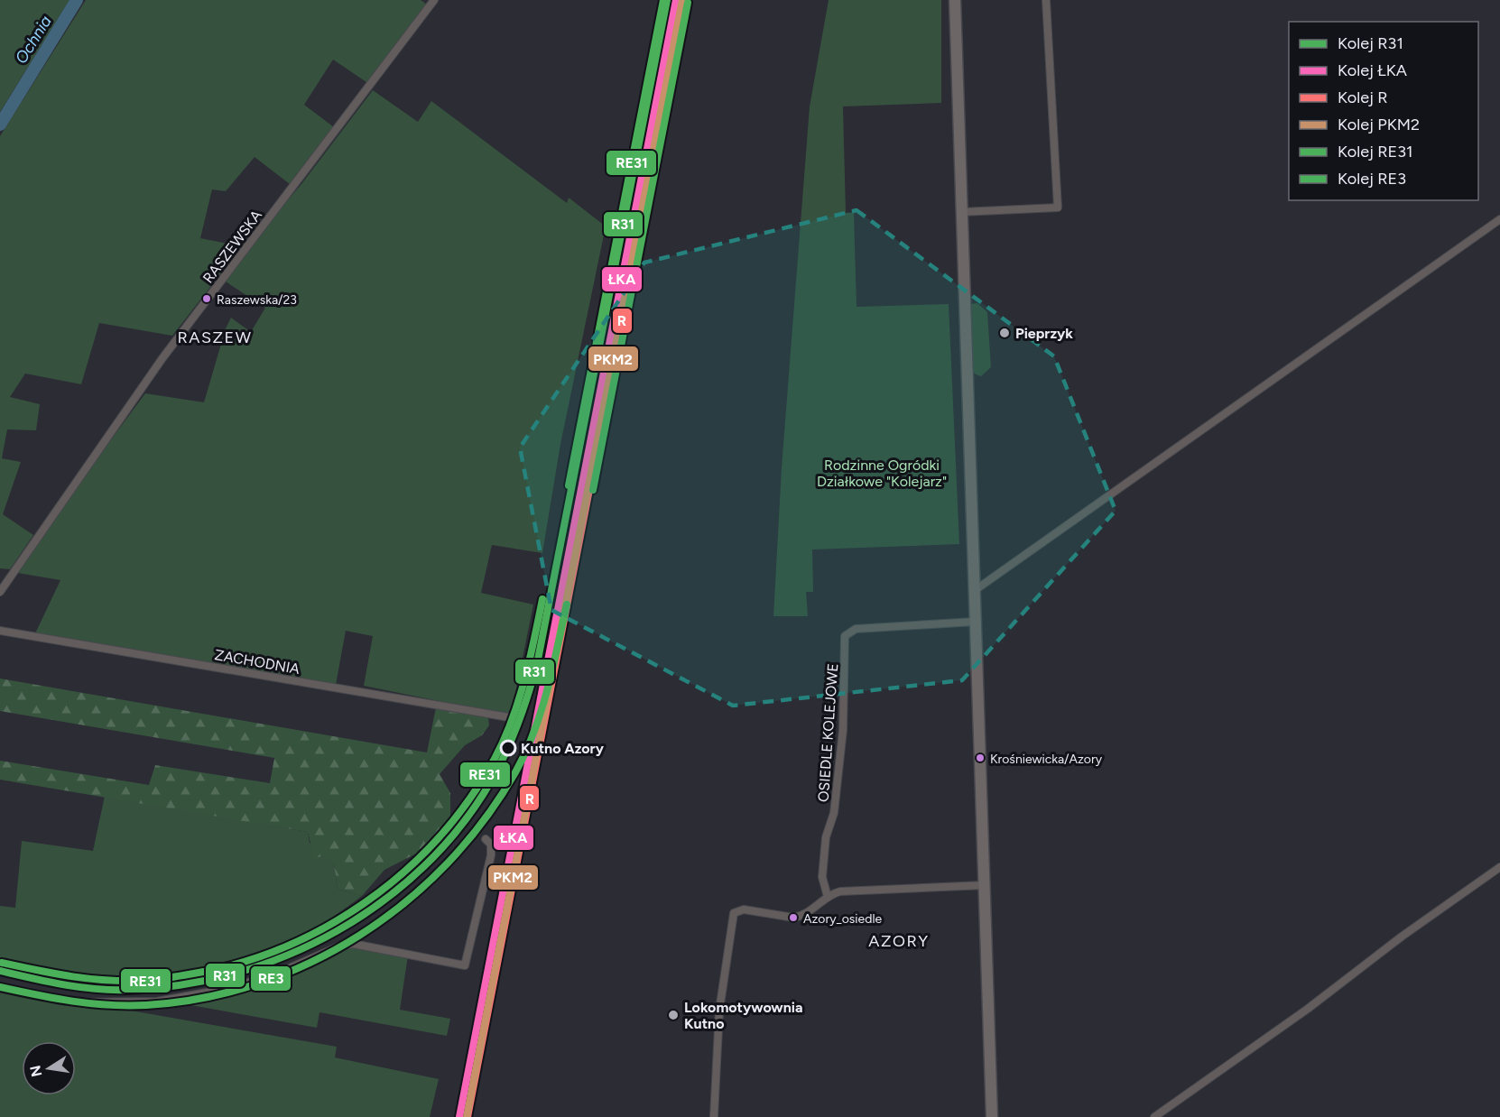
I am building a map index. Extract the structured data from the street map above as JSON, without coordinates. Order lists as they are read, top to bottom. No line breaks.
{"streets":{"street":["RASZEWSKA","ZACHODNIA","OSIEDLE KOLEJOWE"]},"districts":["RASZEW","AZORY"],"water":["Ochnia"],"parks":["Rodzinne Ogródki Działkowe \"Kolejarz\""],"places":["Raszewska/23","Pieprzyk","Kutno Azory","Krośniewicka/Azory","Azory_osiedle","Lokomotywownia Kutno"],"lines":["rail line R31","rail line ŁKA","rail line PKM2","rail line RE31","rail line R","rail line RE3"],"legend":["Kolej R31","Kolej ŁKA","Kolej R","Kolej PKM2","Kolej RE31","Kolej RE3"],"north":"left"}
